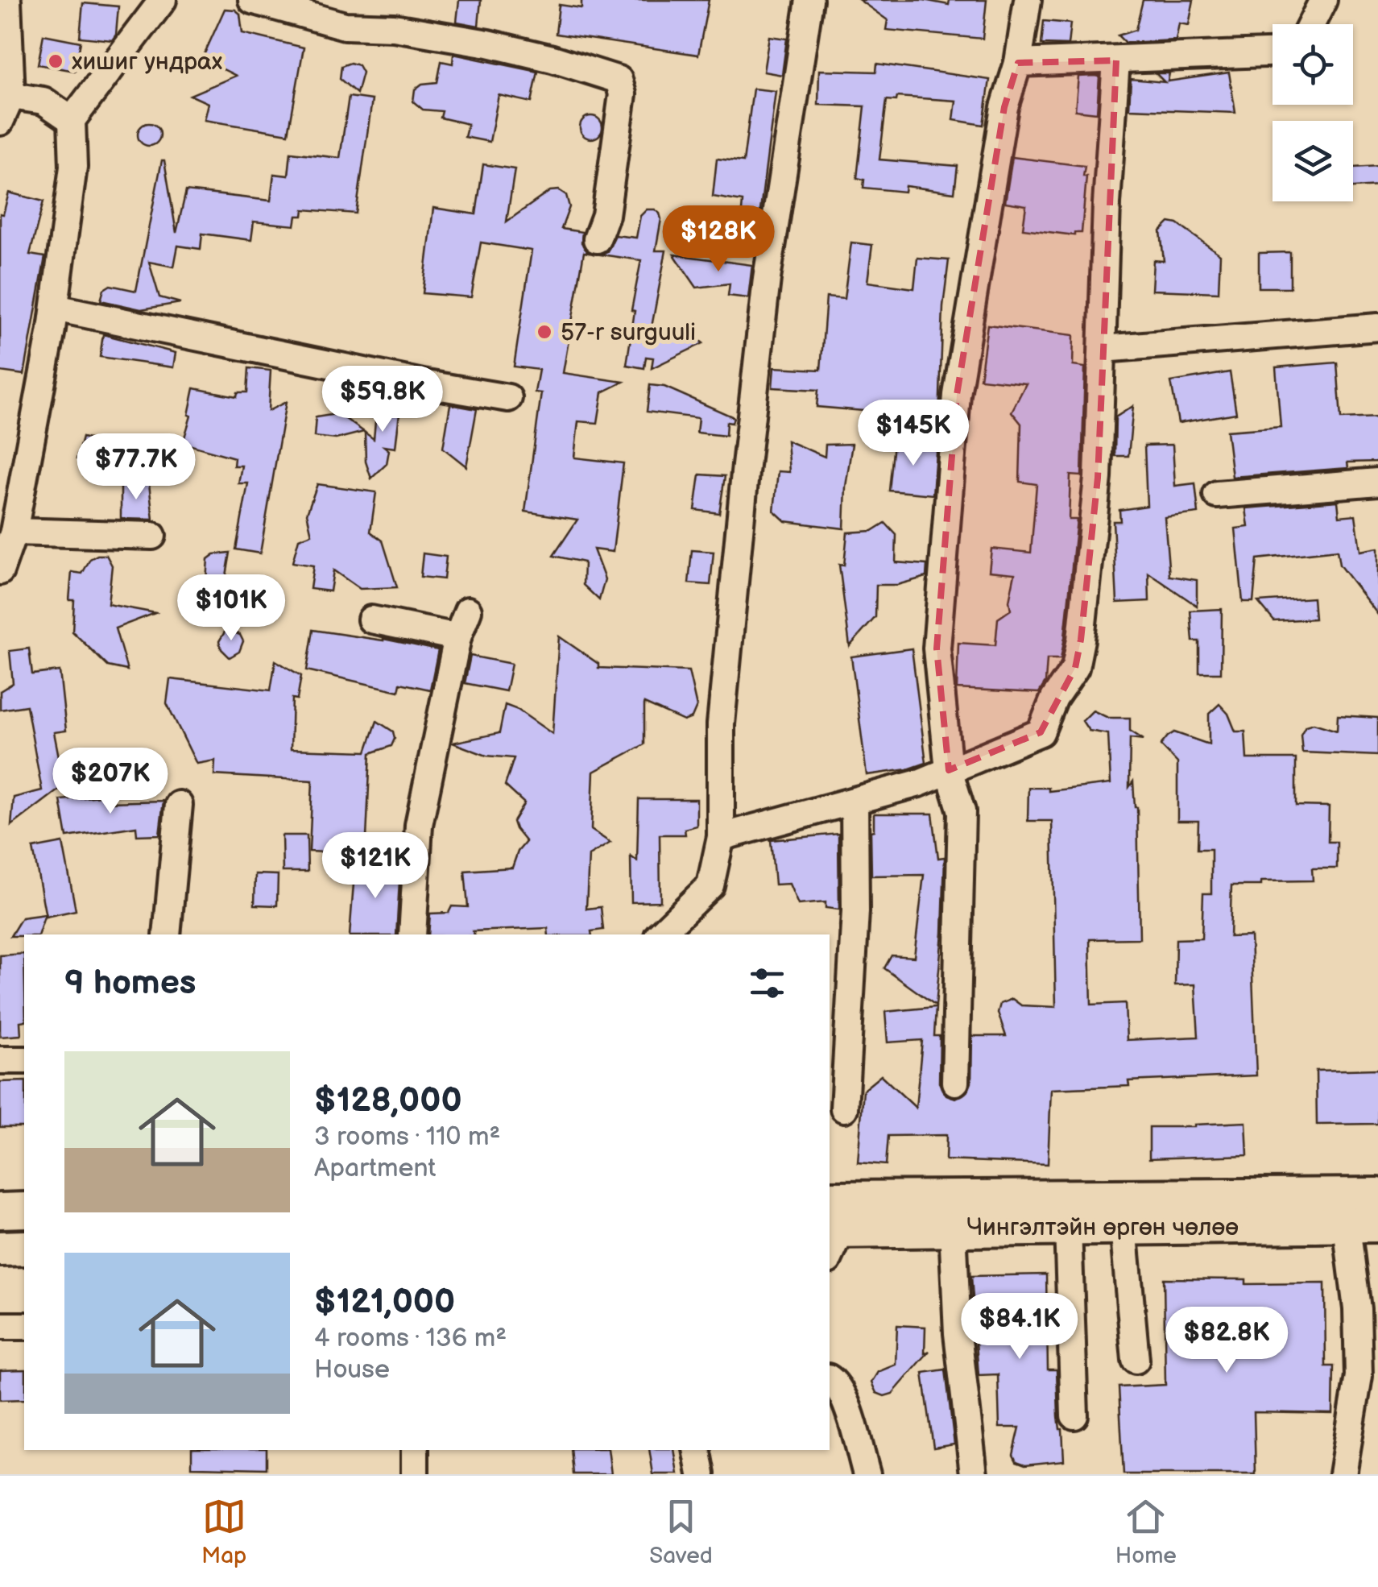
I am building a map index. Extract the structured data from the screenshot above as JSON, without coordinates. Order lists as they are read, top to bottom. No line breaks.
{"streets":{"main road":["Чингэлтэйн өргөн чөлөө"]},"places":["хишиг ундрах","57-r surguuli"],"page":{"price":["$128K","$59.8K","$145K","$77.7K","$101K","$207K","$121K","$84.1K","$82.8K"],"heading":"9 homes","list":[{"name":"$128,000","note":"3 rooms · 110 m² · Apartment"},{"name":"$121,000","note":"4 rooms · 136 m² · House"}],"tabs":["Map","Saved","Home"]}}
